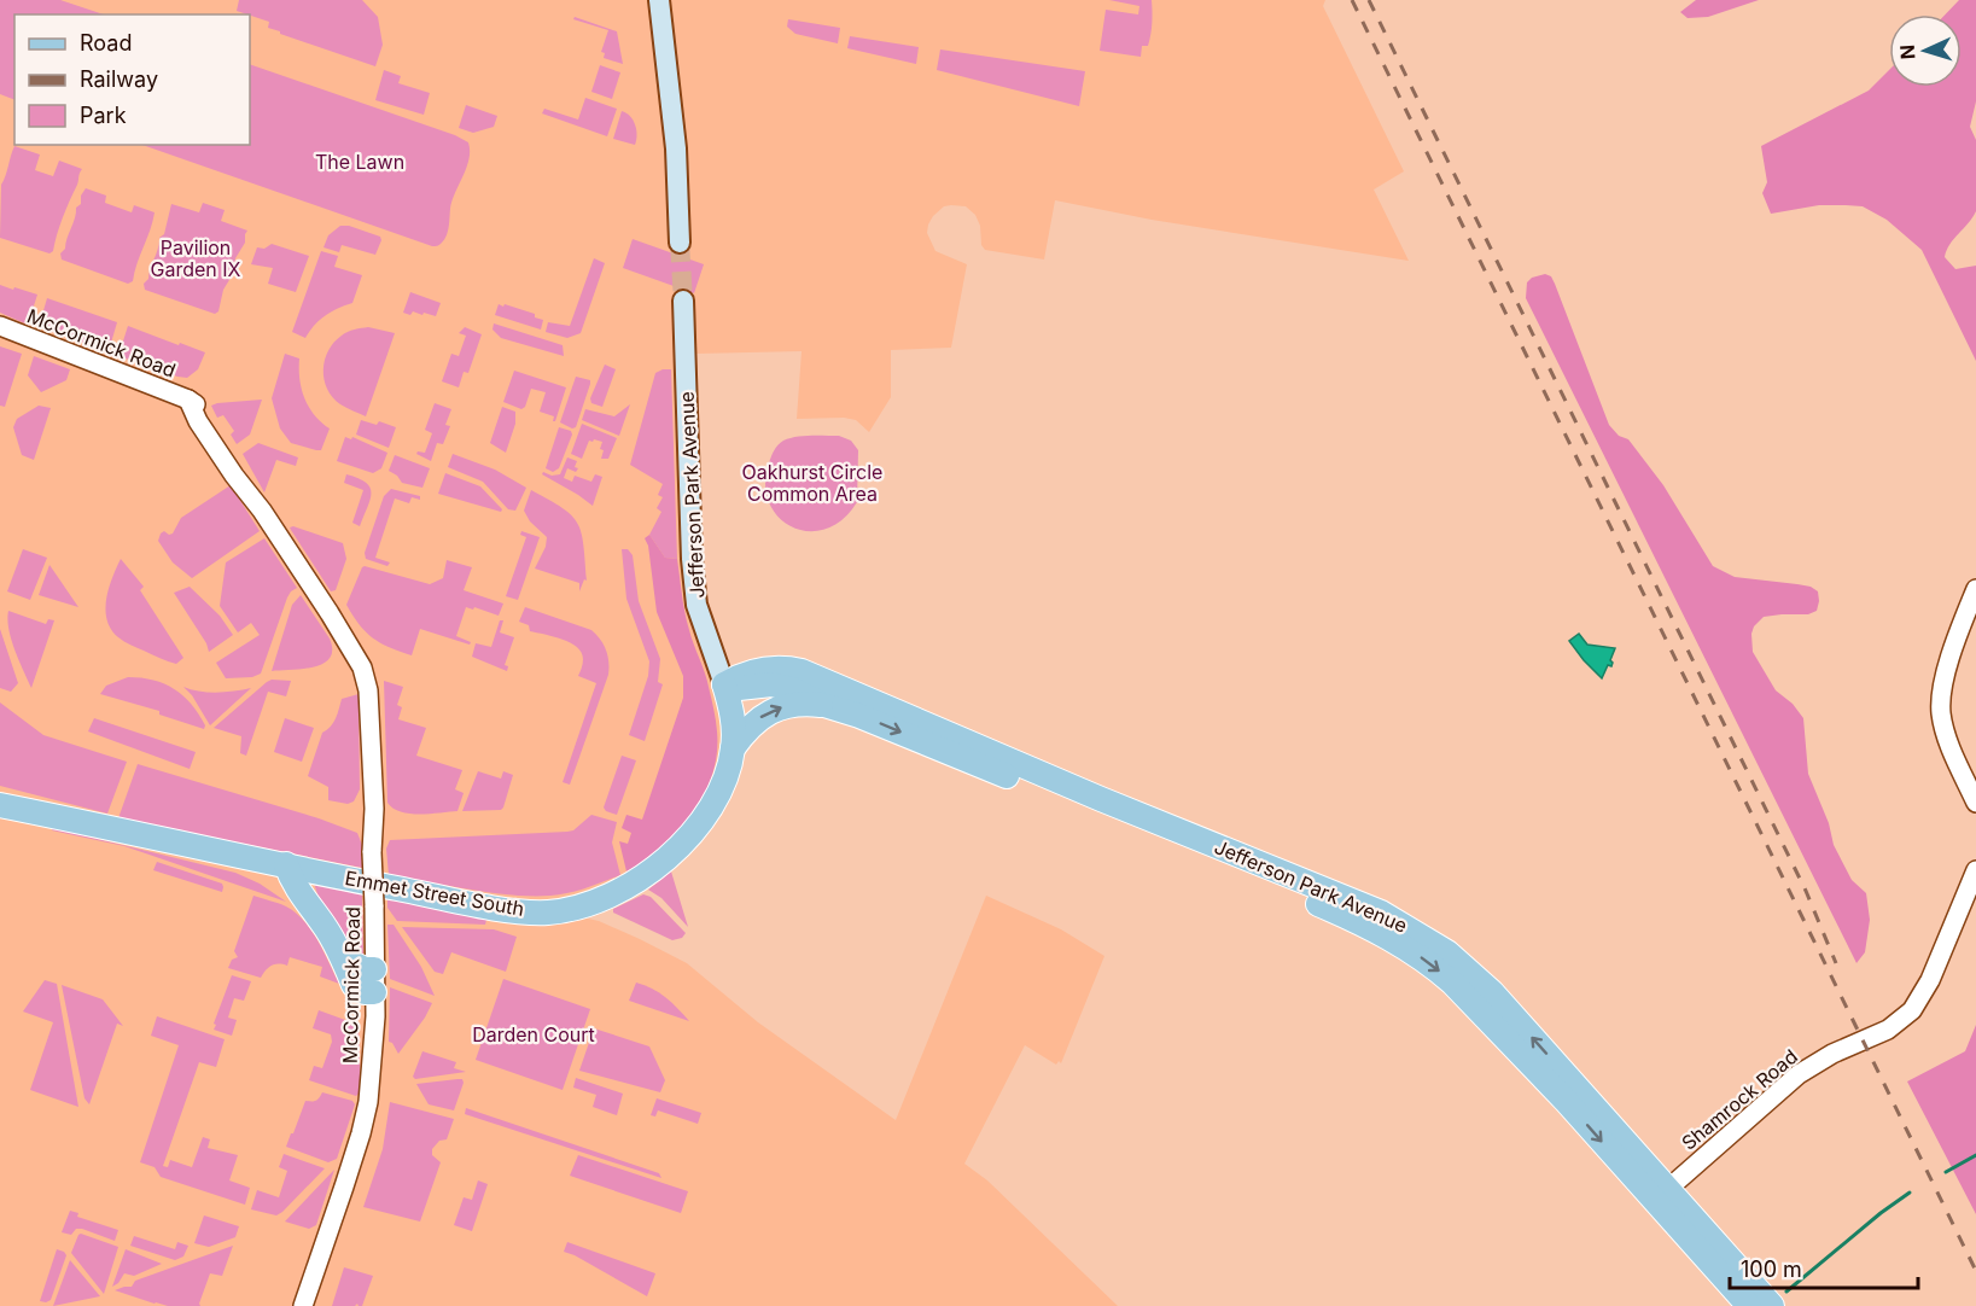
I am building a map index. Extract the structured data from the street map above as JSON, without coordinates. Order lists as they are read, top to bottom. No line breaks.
{"streets":{"main road":["Jefferson Park Avenue","Emmet Street South"],"street":["McCormick Road","Shamrock Road"]},"crossings":[["Jefferson Park Avenue","Emmet Street South"],["Jefferson Park Avenue","Shamrock Road"]],"parks":["The Lawn","Pavilion Garden IX","Oakhurst Circle Common Area","Darden Court"],"legend":["Road","Railway","Park"],"scale_bar":"100 m","north":"left"}
